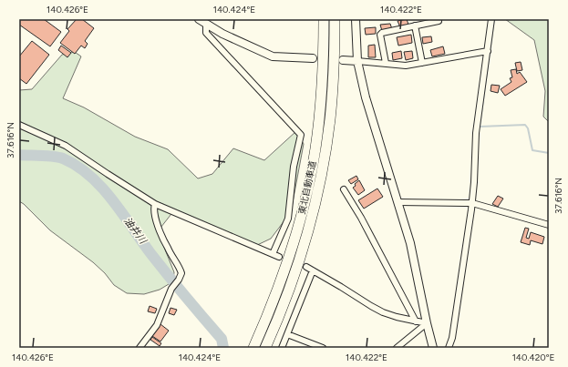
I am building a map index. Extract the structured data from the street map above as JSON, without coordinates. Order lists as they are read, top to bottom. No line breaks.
{"streets":{"highway":["東北自動車道"]},"water":["油井川"],"coordinates":["140.426°E","140.424°E","140.422°E","37.616°N","140.420°E"]}
